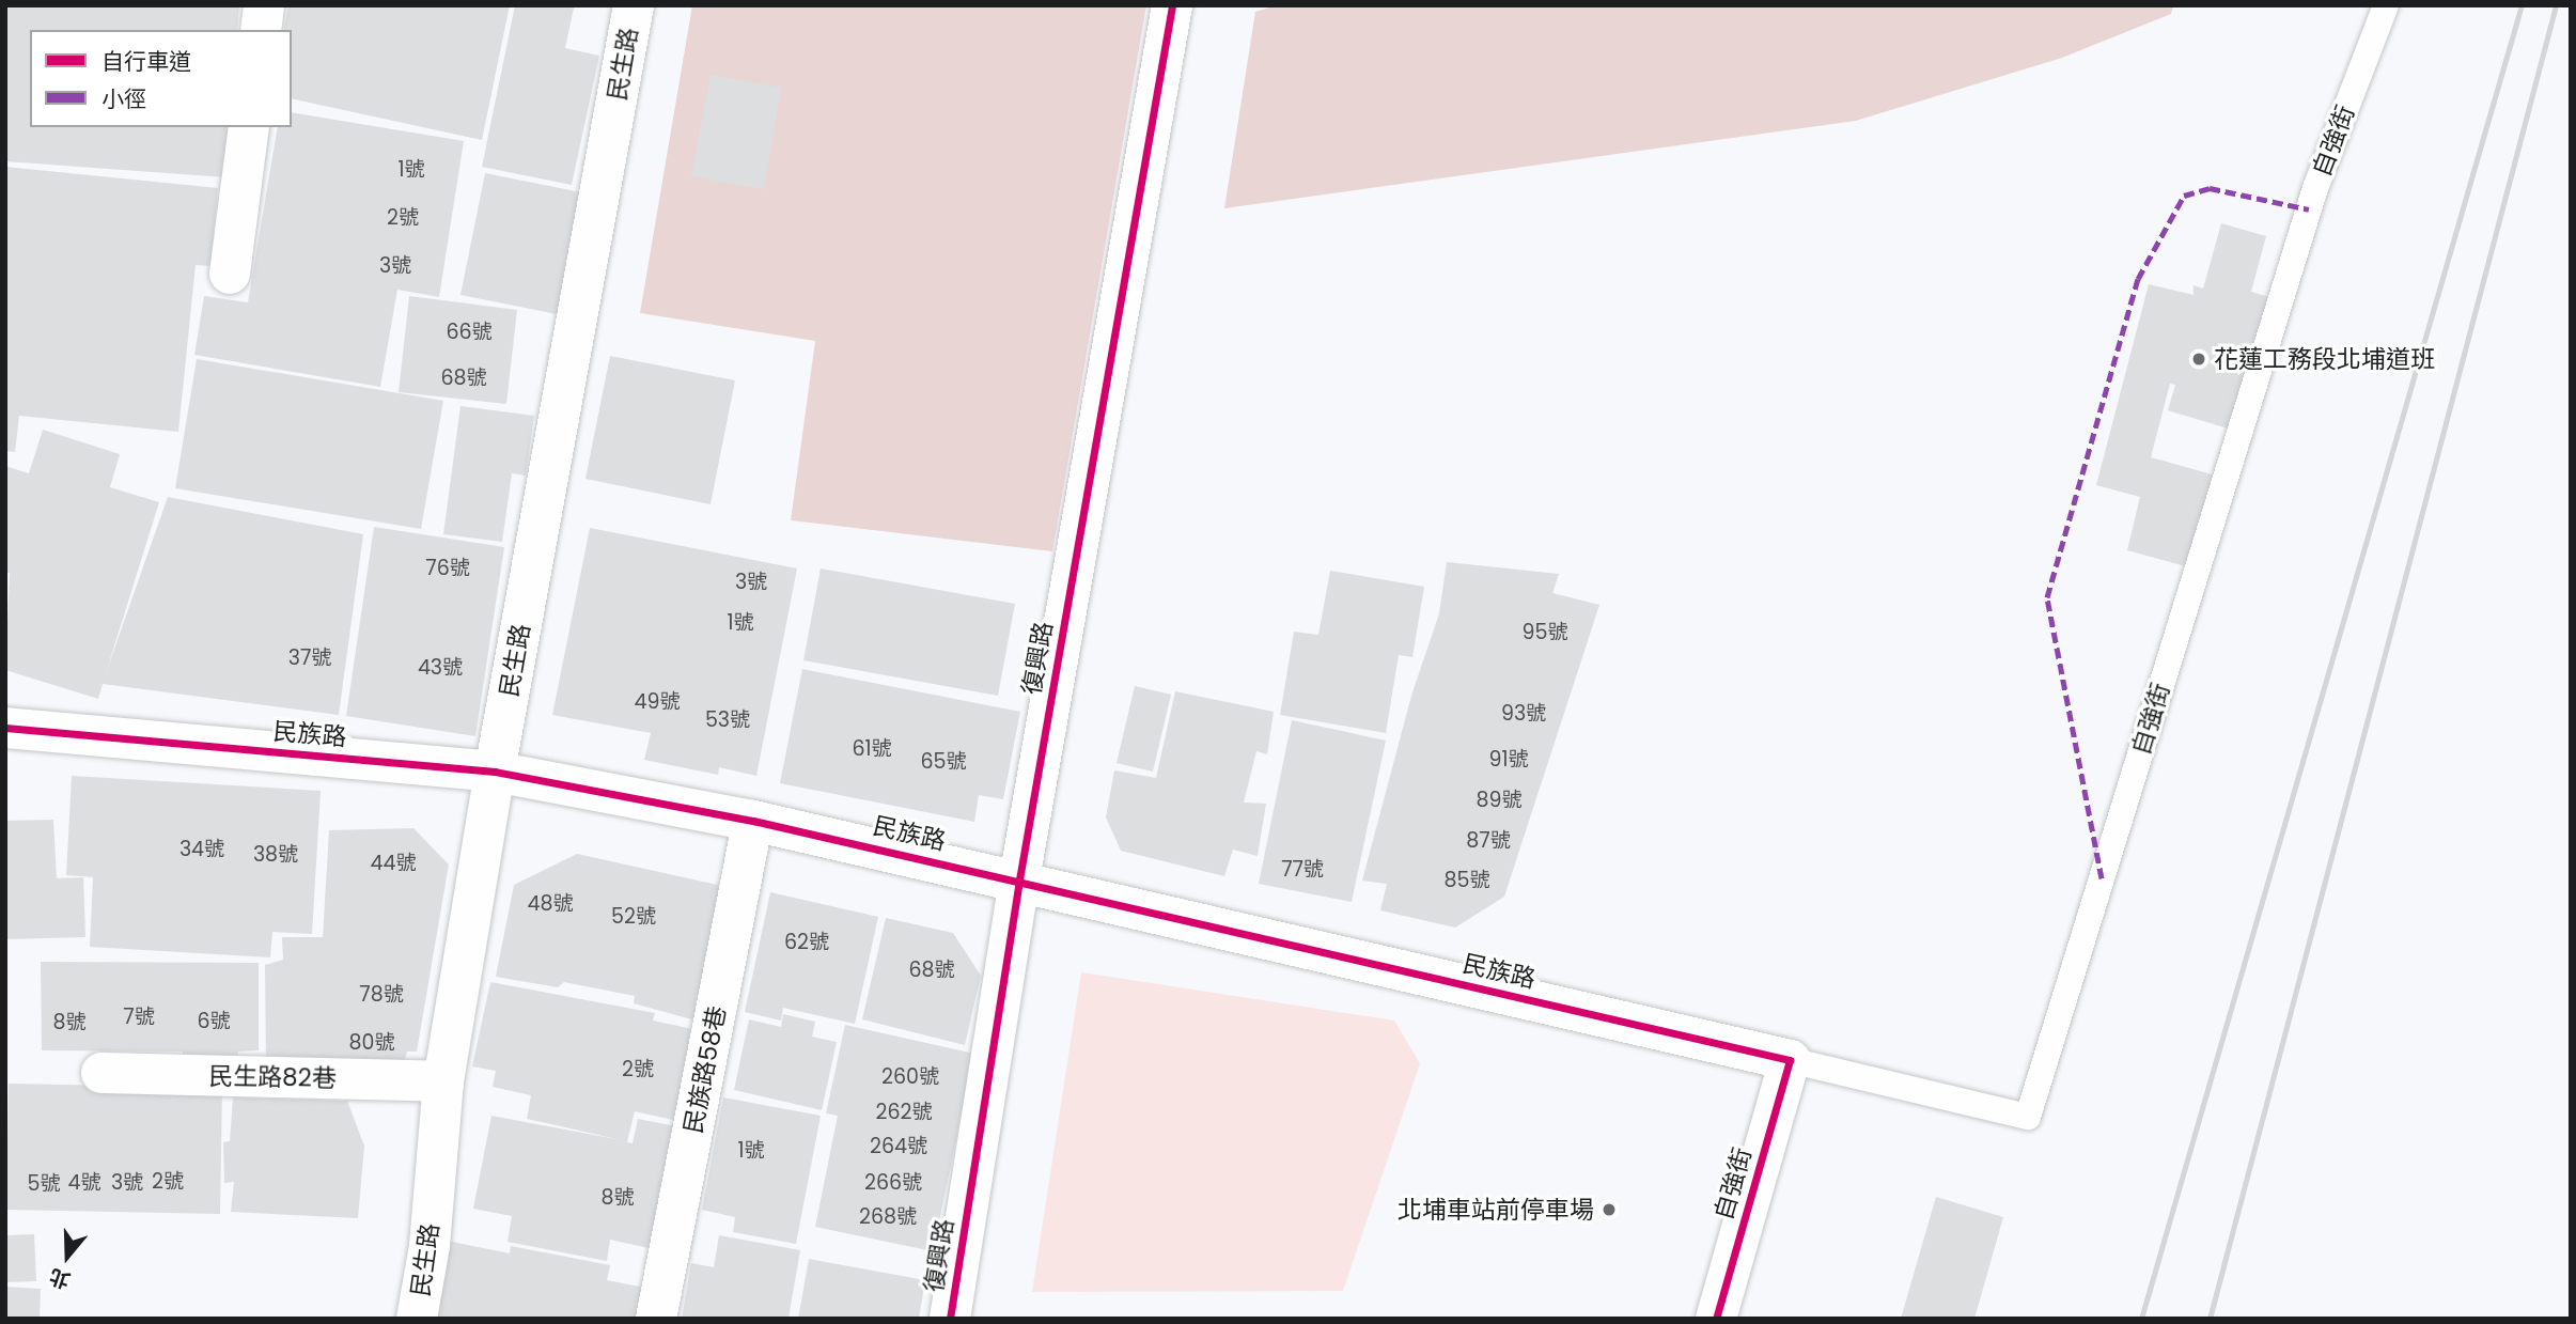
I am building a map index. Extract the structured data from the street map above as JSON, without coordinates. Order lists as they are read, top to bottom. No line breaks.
{"streets":{"street":["民生路","自強街","復興路","民族路","民族路58巷","民生路82巷"]},"crossings":[["民生路","民族路"],["民生路","民生路82巷"],["自強街","民族路"],["復興路","民族路"],["民族路","民族路58巷"]],"places":["花蓮工務段北埔道班","北埔車站前停車場"],"house_numbers":["1號","2號","3號","66號","68號","76號","3號","1號","95號","37號","43號","49號","93號","53號","61號","91號","65號","89號","87號","34號","38號","44號","77號","85號","48號","52號","62號","68號","78號","7號","6號","8號","80號","2號","260號","262號","264號","1號","2號","4號","3號","266號","5號","8號","268號"],"legend":["自行車道","小徑"],"north":"bottom"}
